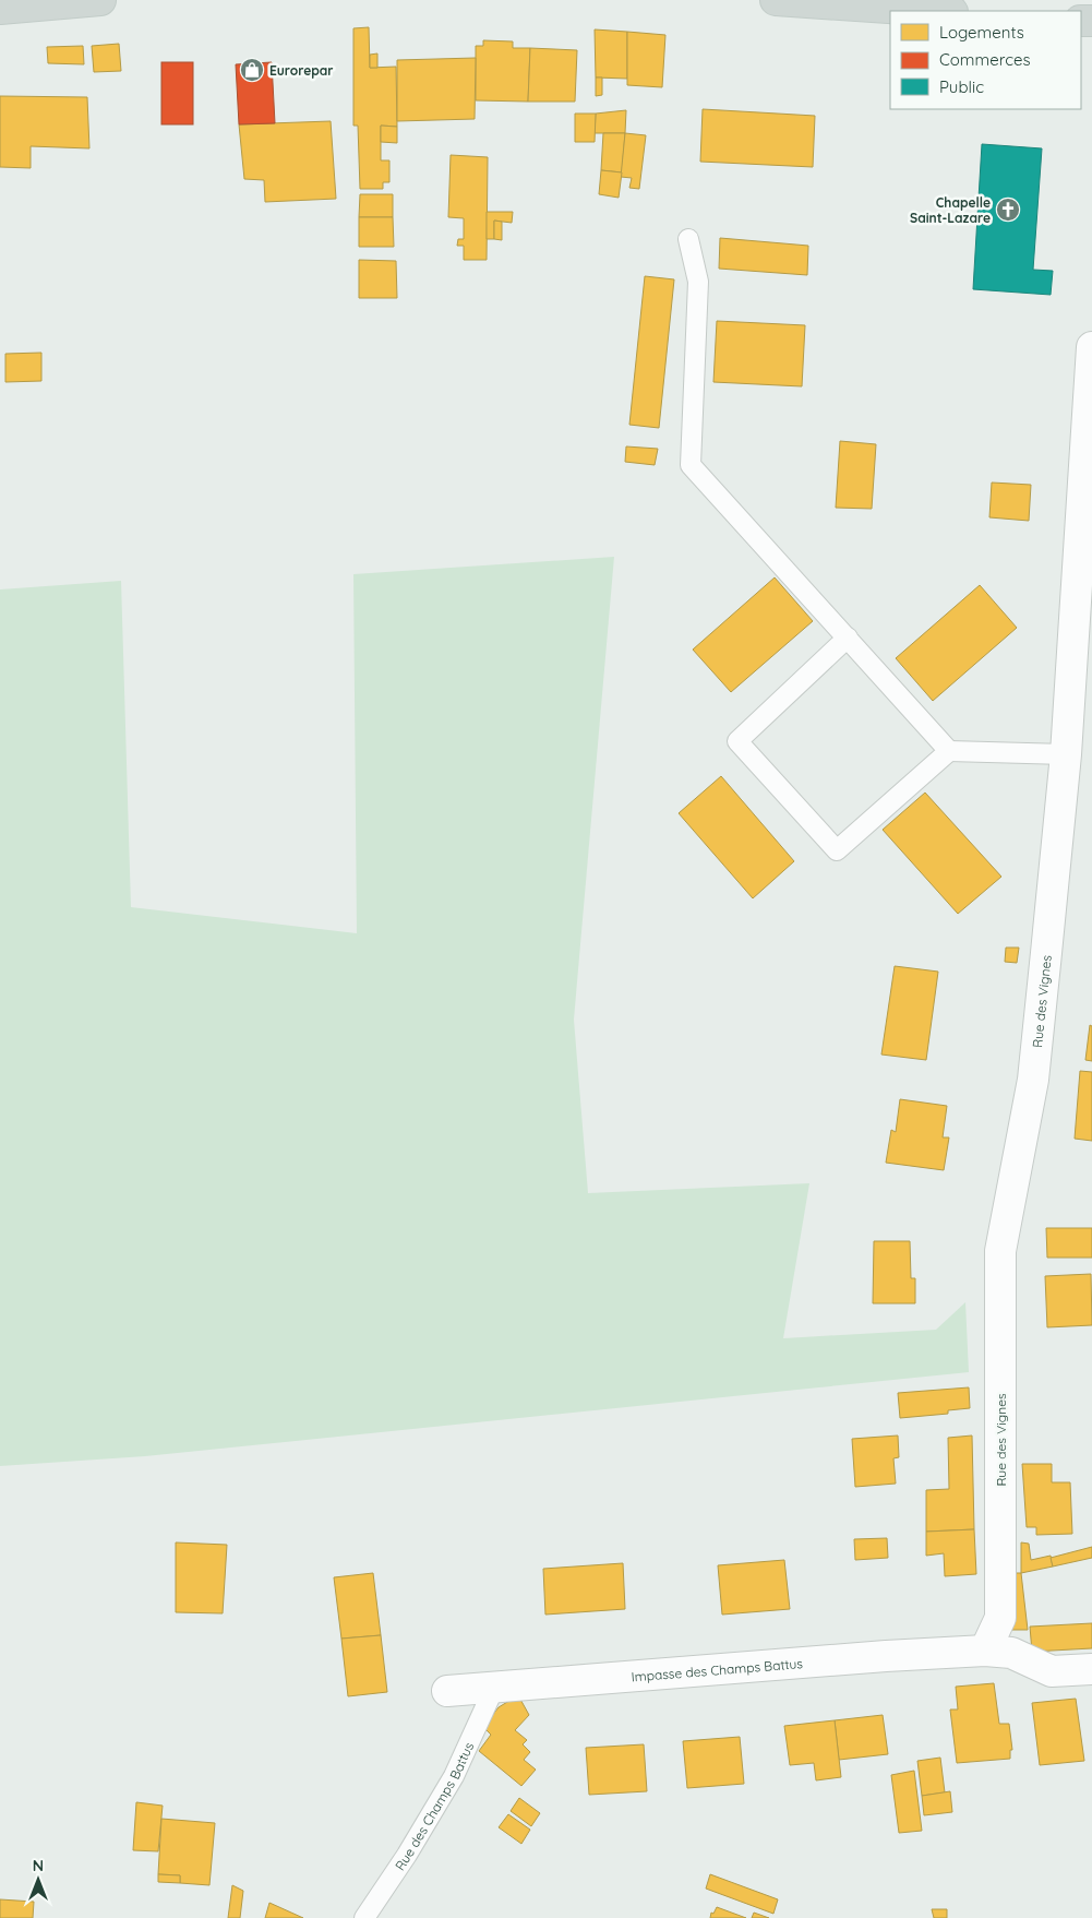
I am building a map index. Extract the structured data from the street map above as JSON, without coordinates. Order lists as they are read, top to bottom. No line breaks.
{"streets":{"street":["Rue des Vignes","Impasse des Champs Battus"],"lane":["Rue des Champs Battus"]},"crossings":[["Rue des Vignes","Impasse des Champs Battus"],["Impasse des Champs Battus","Rue des Champs Battus"]],"places":{"shop":["Eurorepar"],"church":["Chapelle Saint-Lazare"]},"legend":["Logements","Commerces","Public"],"north":"top"}
